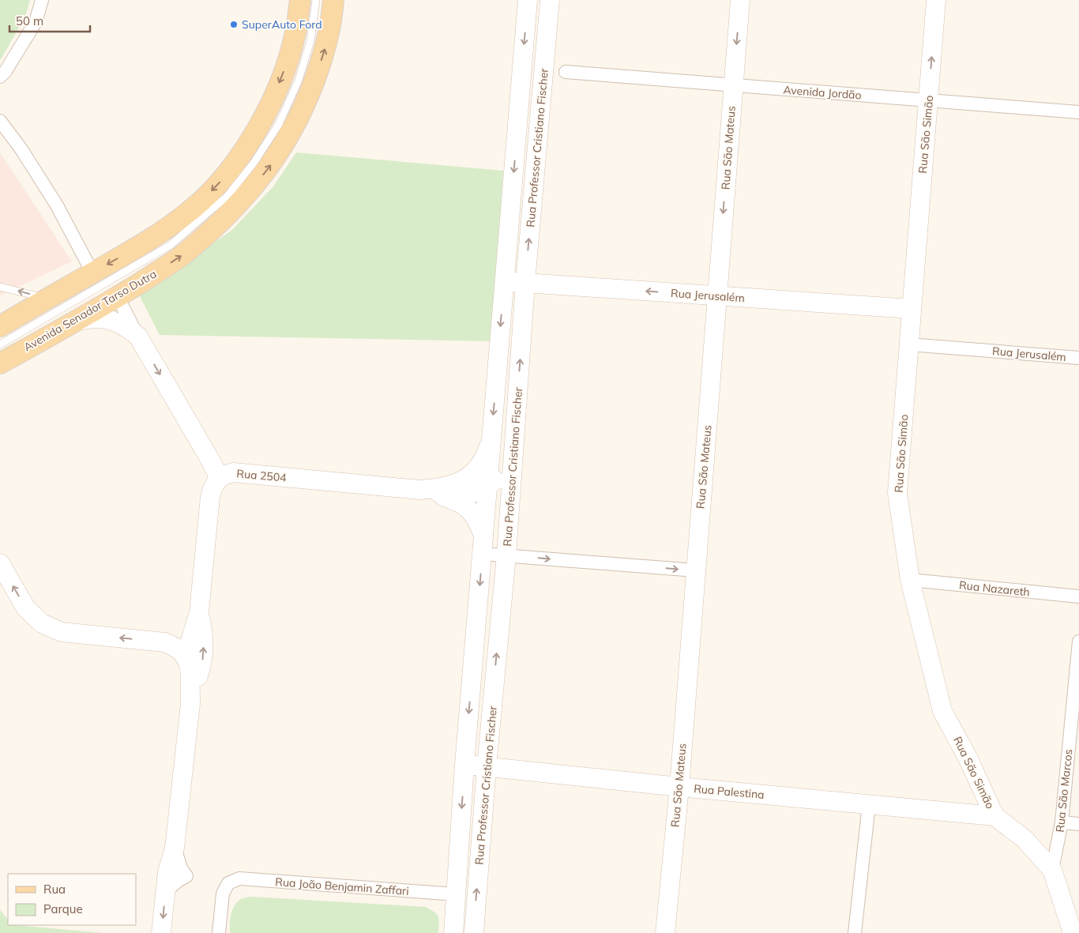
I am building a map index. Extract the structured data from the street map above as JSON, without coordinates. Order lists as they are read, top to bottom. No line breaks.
{"streets":{"main road":["Avenida Senador Tarso Dutra"],"street":["Avenida Jordão","Rua São Simão","Rua Professor Cristiano Fischer","Rua São Mateus","Rua Jerusalém","Rua 2504","Rua Nazareth","Rua São Marcos","Rua Palestina","Rua João Benjamin Zaffari"]},"crossings":[["Avenida Jordão","Rua São Simão"],["Avenida Jordão","Rua São Mateus"],["Rua São Simão","Rua Jerusalém"],["Rua São Simão","Rua Nazareth"],["Rua São Simão","Rua São Marcos"],["Rua São Simão","Rua Palestina"],["Rua Professor Cristiano Fischer","Rua Jerusalém"],["Rua Professor Cristiano Fischer","Rua 2504"],["Rua Professor Cristiano Fischer","Rua Palestina"],["Rua Professor Cristiano Fischer","Rua João Benjamin Zaffari"],["Rua São Mateus","Rua Jerusalém"],["Rua São Mateus","Rua Palestina"]],"places":["SuperAuto Ford"],"legend":["Rua","Parque"],"scale_bar":"50 m"}
